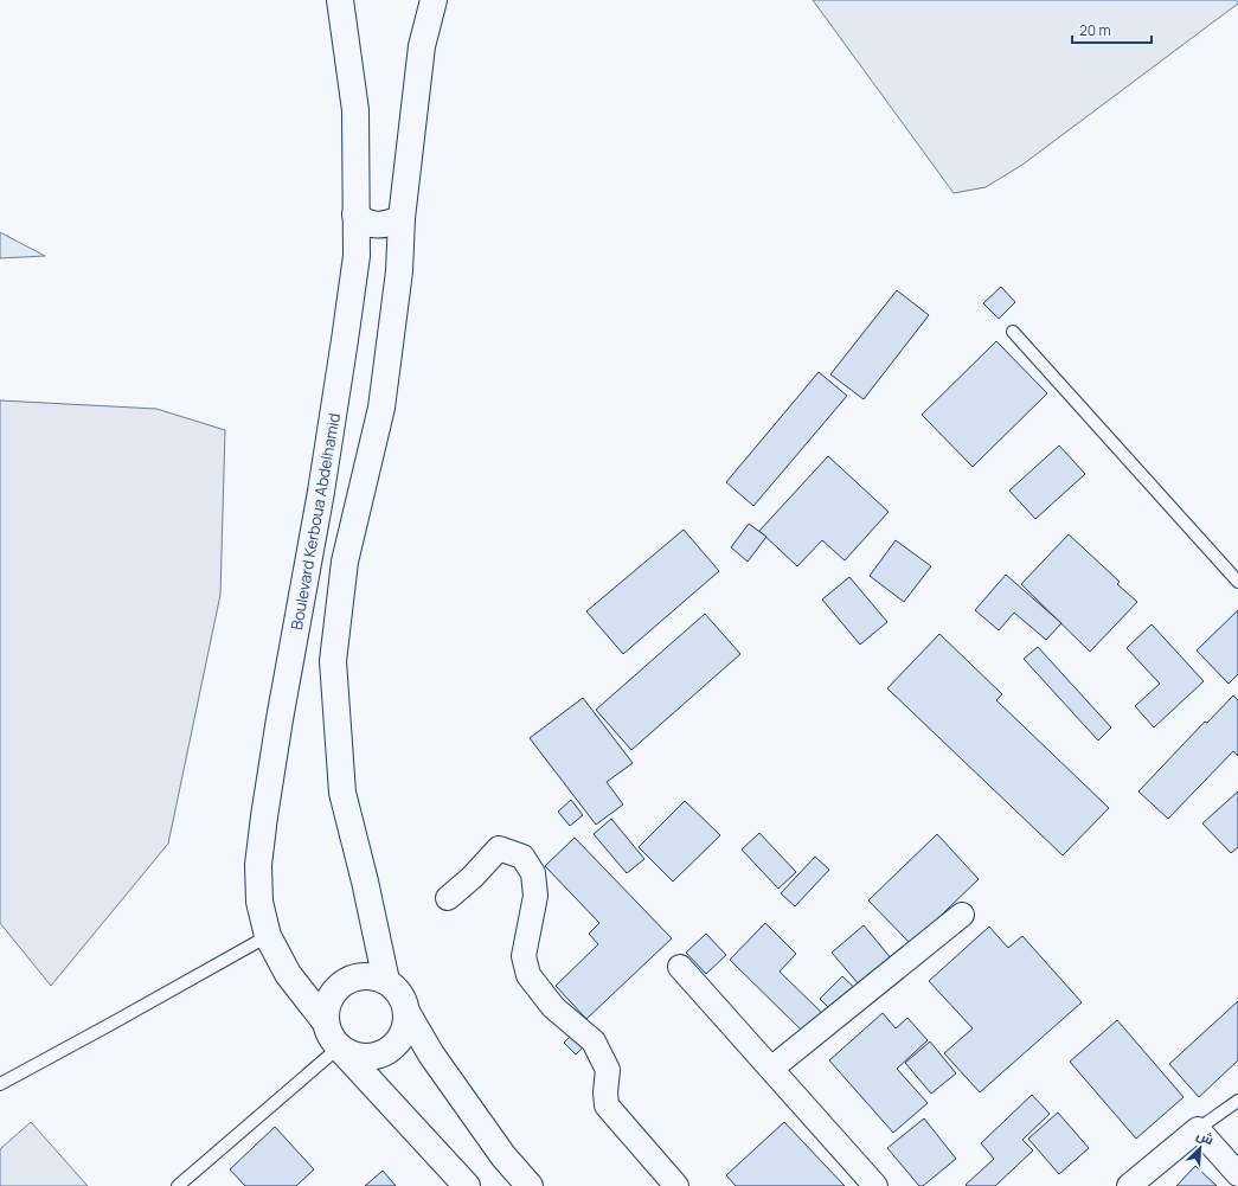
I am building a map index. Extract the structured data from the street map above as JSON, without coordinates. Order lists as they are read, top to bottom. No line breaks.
{"streets":{"main road":["Boulevard Kerboua Abdelhamid"]},"scale_bar":"20 m","north":"top right"}
